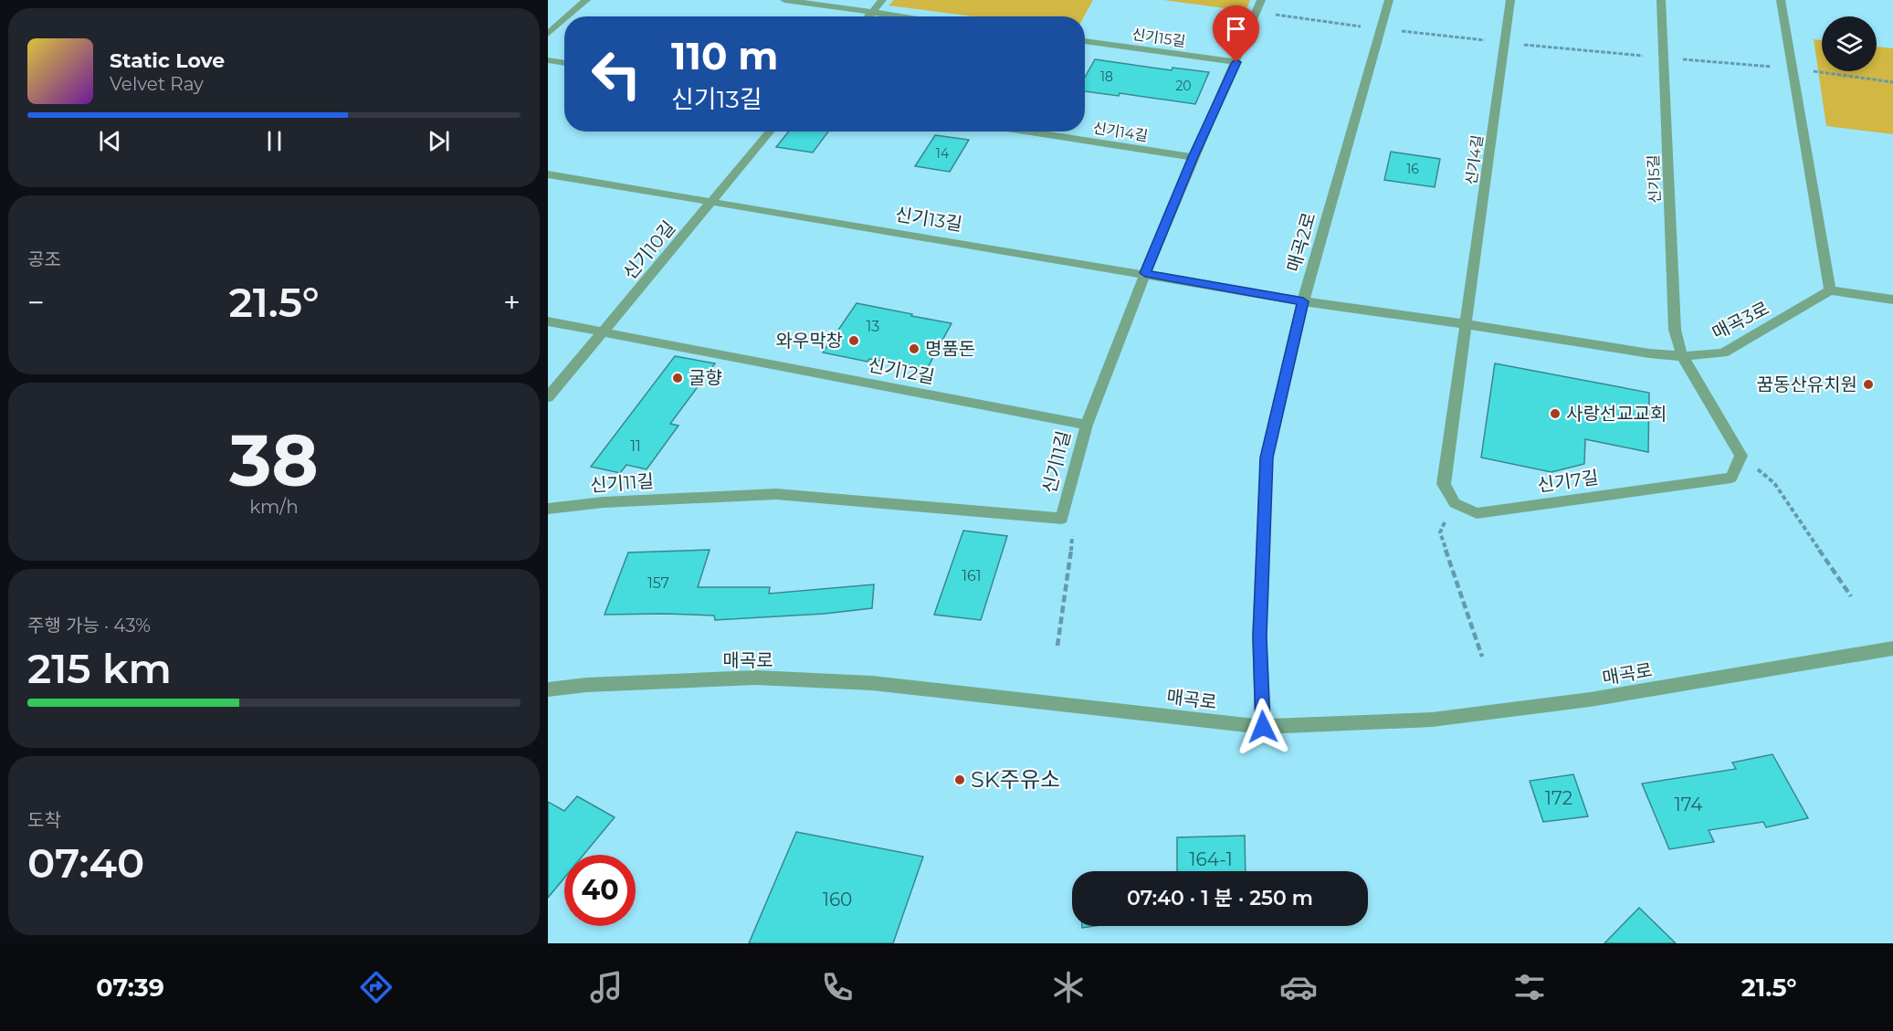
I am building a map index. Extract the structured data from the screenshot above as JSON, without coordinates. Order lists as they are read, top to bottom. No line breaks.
{"streets":{"street":["신기15길","신기14길","신기4길","신기5길","신기13길","매곡2로","신기10길","매곡3로","신기12길","신기11길","신기7길","매곡로"]},"crossings":[["신기15길","신기11길"],["신기14길","신기11길"],["신기4길","매곡3로"],["신기5길","매곡3로"],["신기13길","매곡2로"],["신기13길","신기10길"],["신기13길","매곡3로"],["신기13길","신기11길"],["매곡2로","매곡3로"],["매곡2로","매곡로"],["신기10길","신기12길"],["신기12길","신기11길"]],"places":["와우막창","명품돈","굴향","꿈동산유치원","사랑선교교회","SK주유소"],"house_numbers":["18","20","14","16","13","11","161","157","172","174","164-1","160"],"page":{"turn":["110 m","신기13길"],"song":["Static Love","Velvet Ray"],"tile":["공조",["38","km/h"],["주행 가능 · 43%","215 km"],["도착","07:40"]],"heat":["−","21.5°","+"],"limit":"40","trip":"07:40 · 1 분 · 250 m","tabs":["07:39","21.5°"]}}
